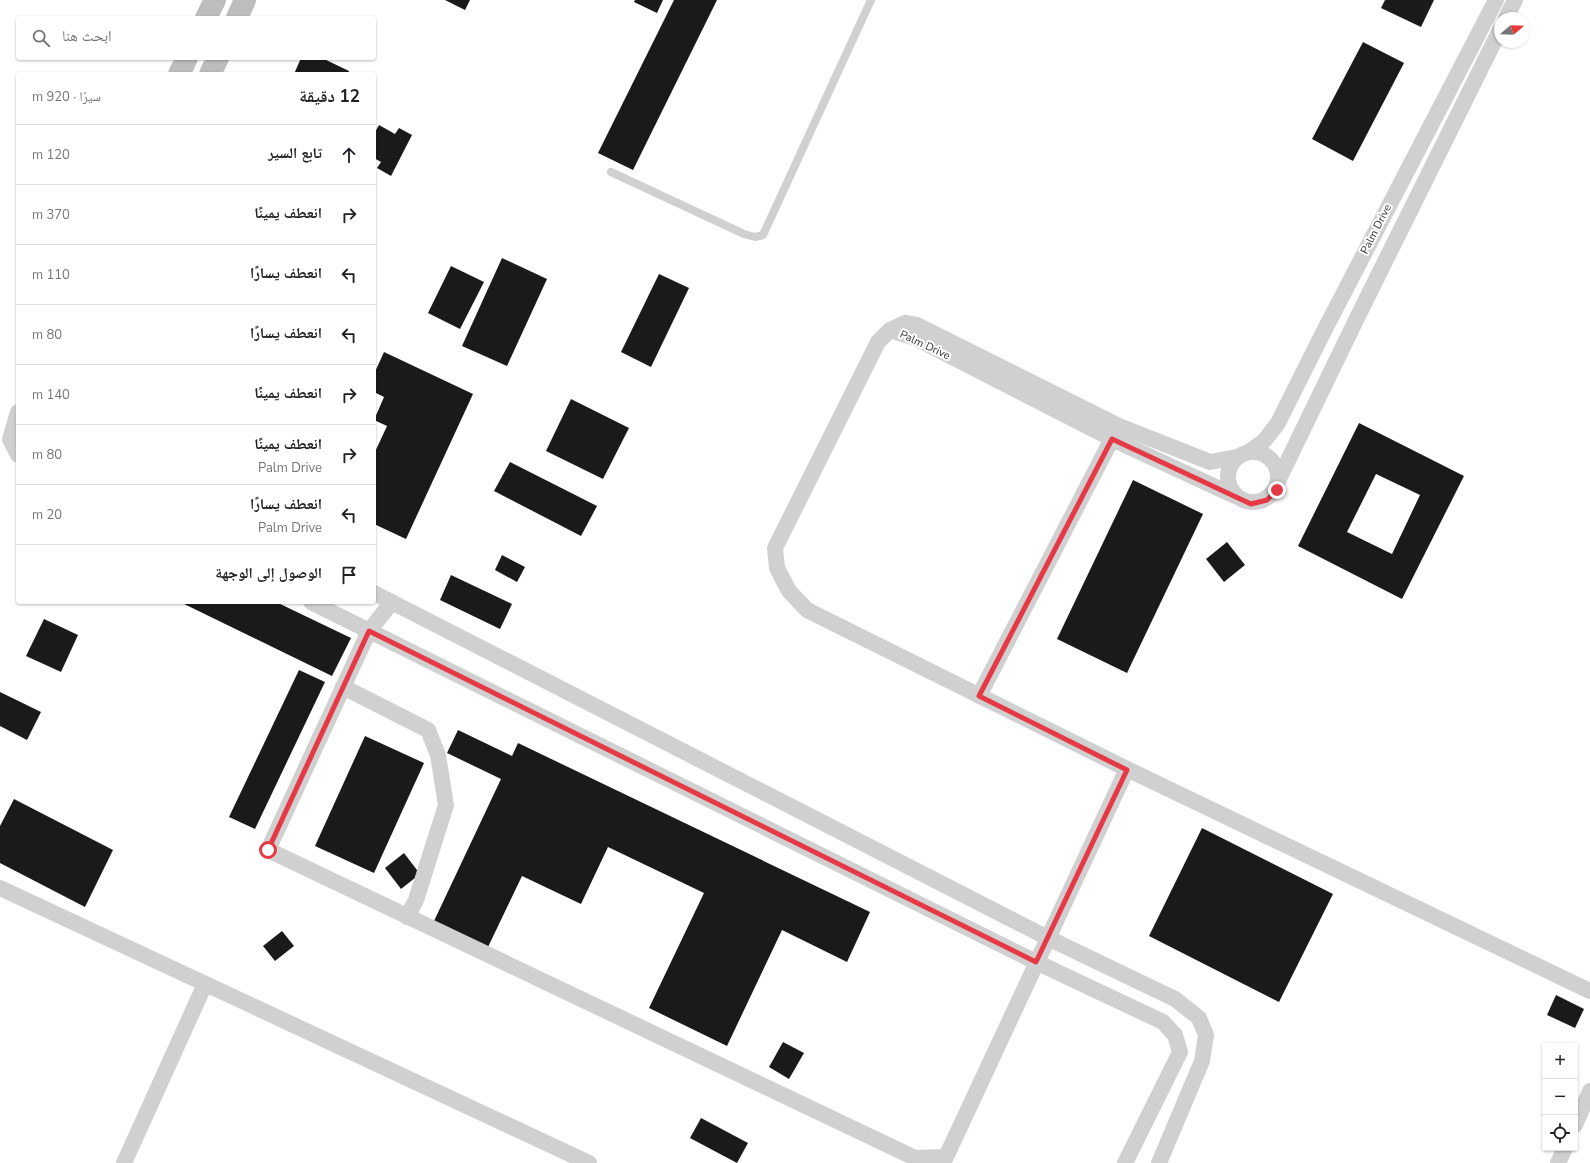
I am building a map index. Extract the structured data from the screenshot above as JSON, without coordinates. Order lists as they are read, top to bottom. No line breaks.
{"streets":{"street":["Palm Drive"]},"north":"right","page":{"search":"ابحث هنا","heading":["12 دقيقة","سيرًا · 920 m"],"list":[["تابع السير","120 m"],["انعطف يمينًا","370 m"],["انعطف يسارًا","110 m"],["انعطف يسارًا","80 m"],["انعطف يمينًا","140 m"],["انعطف يمينًا","Palm Drive","80 m"],["انعطف يسارًا","Palm Drive","20 m"],"الوصول إلى الوجهة"],"map_buttons":["+","−"]}}
